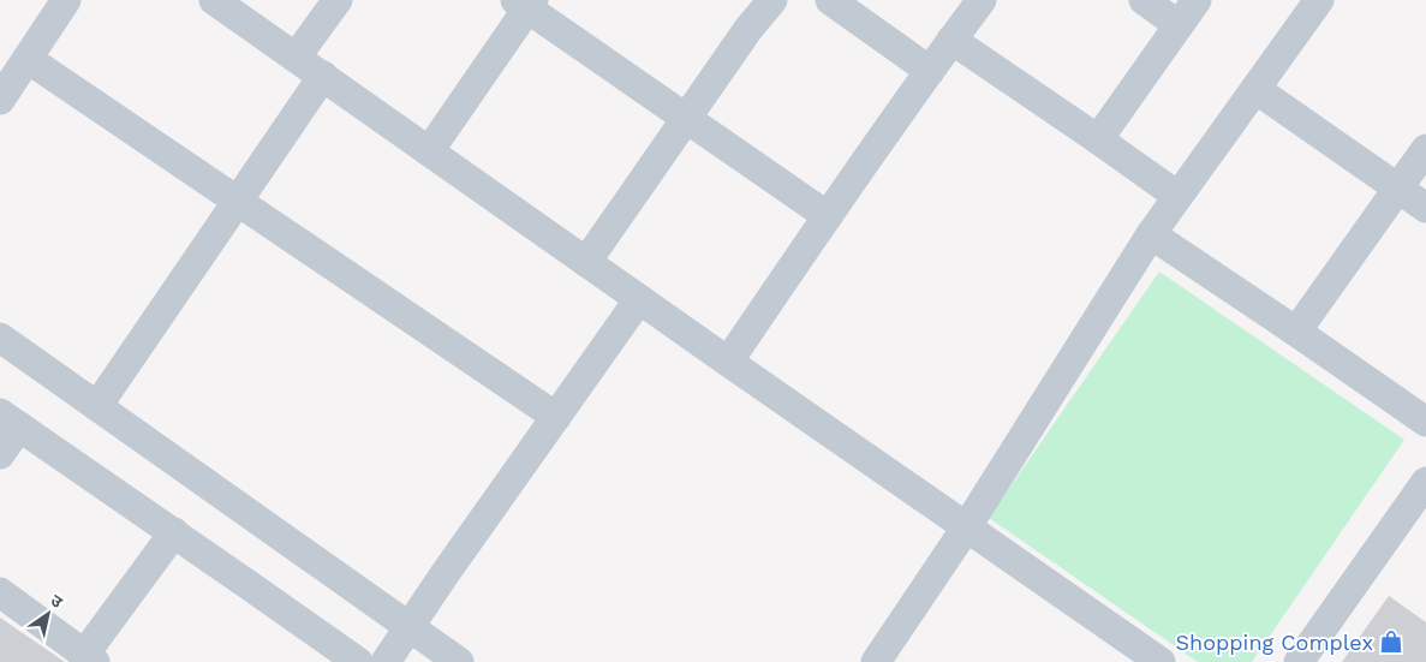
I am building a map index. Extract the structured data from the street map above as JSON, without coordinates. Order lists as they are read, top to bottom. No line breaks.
{"places":{"shop":["Shopping Complex"]},"north":"top right"}
